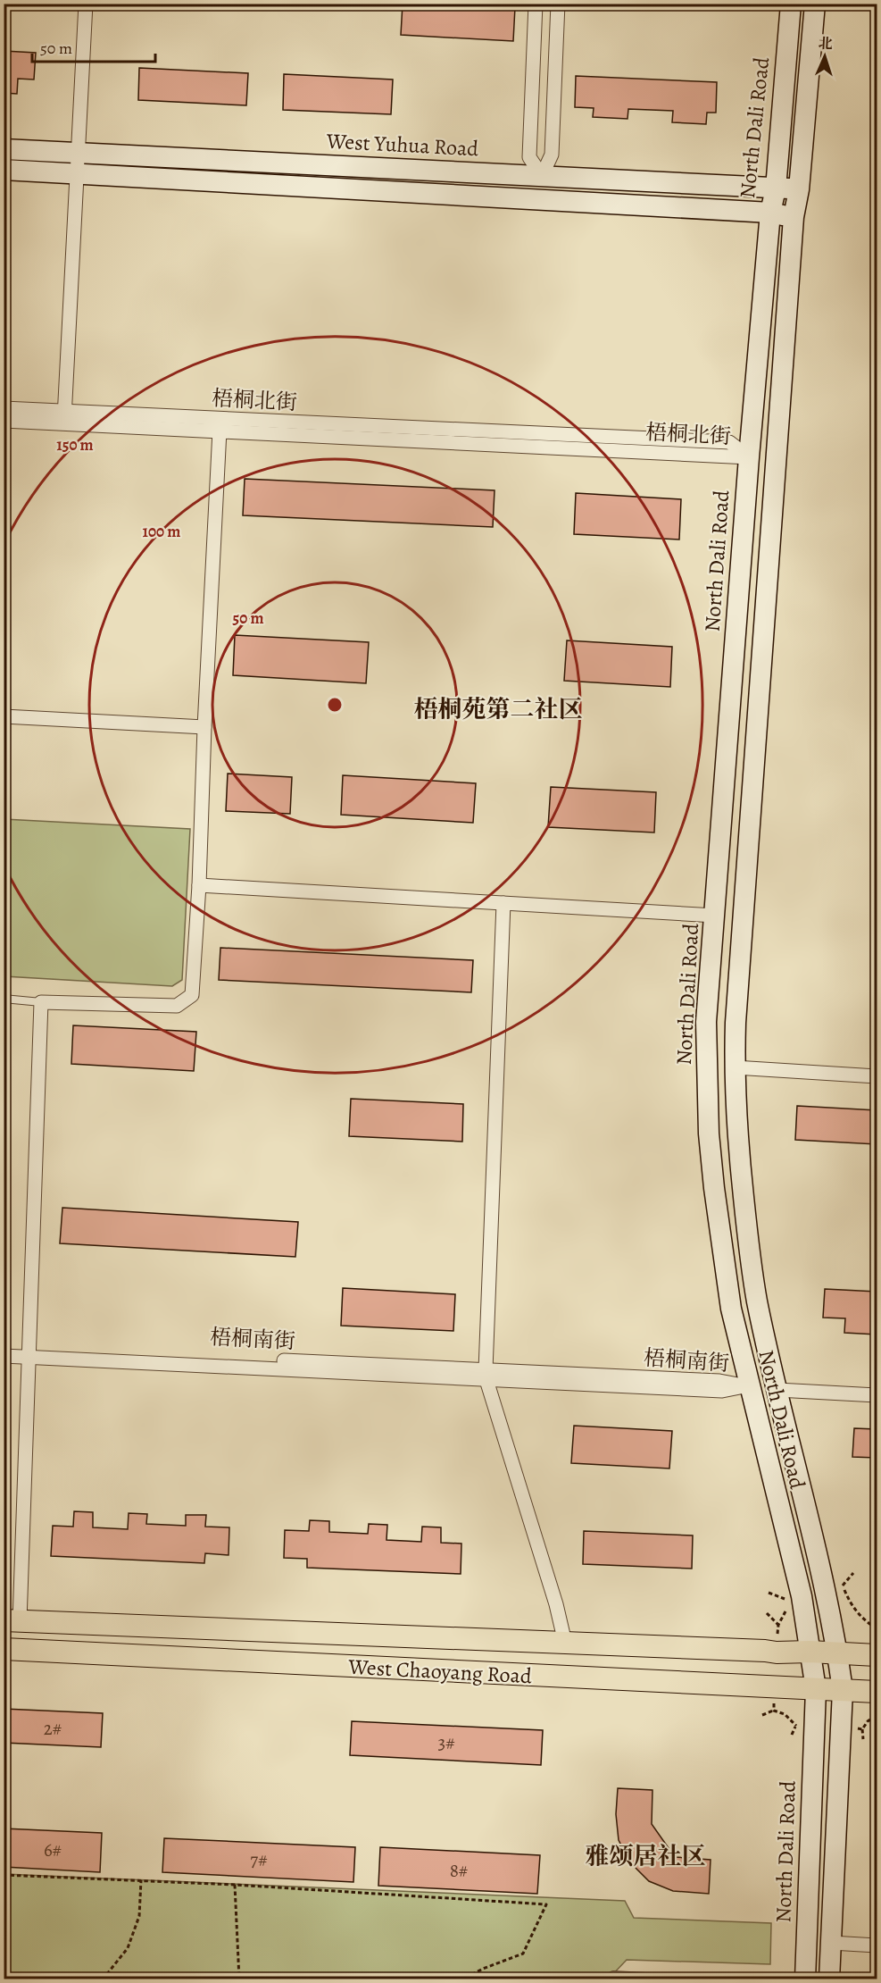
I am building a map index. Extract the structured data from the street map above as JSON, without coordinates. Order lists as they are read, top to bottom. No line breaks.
{"streets":{"main road":["North Dali Road","West Yuhua Road","West Chaoyang Road"],"street":["梧桐北街","梧桐南街"]},"crossings":[["North Dali Road","West Yuhua Road"],["North Dali Road","梧桐北街"],["North Dali Road","梧桐南街"],["North Dali Road","West Chaoyang Road"]],"districts":["梧桐苑第二社区","雅颂居社区"],"house_numbers":["2#","3#","6#","7#","8#"],"scale_bar":"50 m","north":"top","rings":["150 m","100 m","50 m"]}
